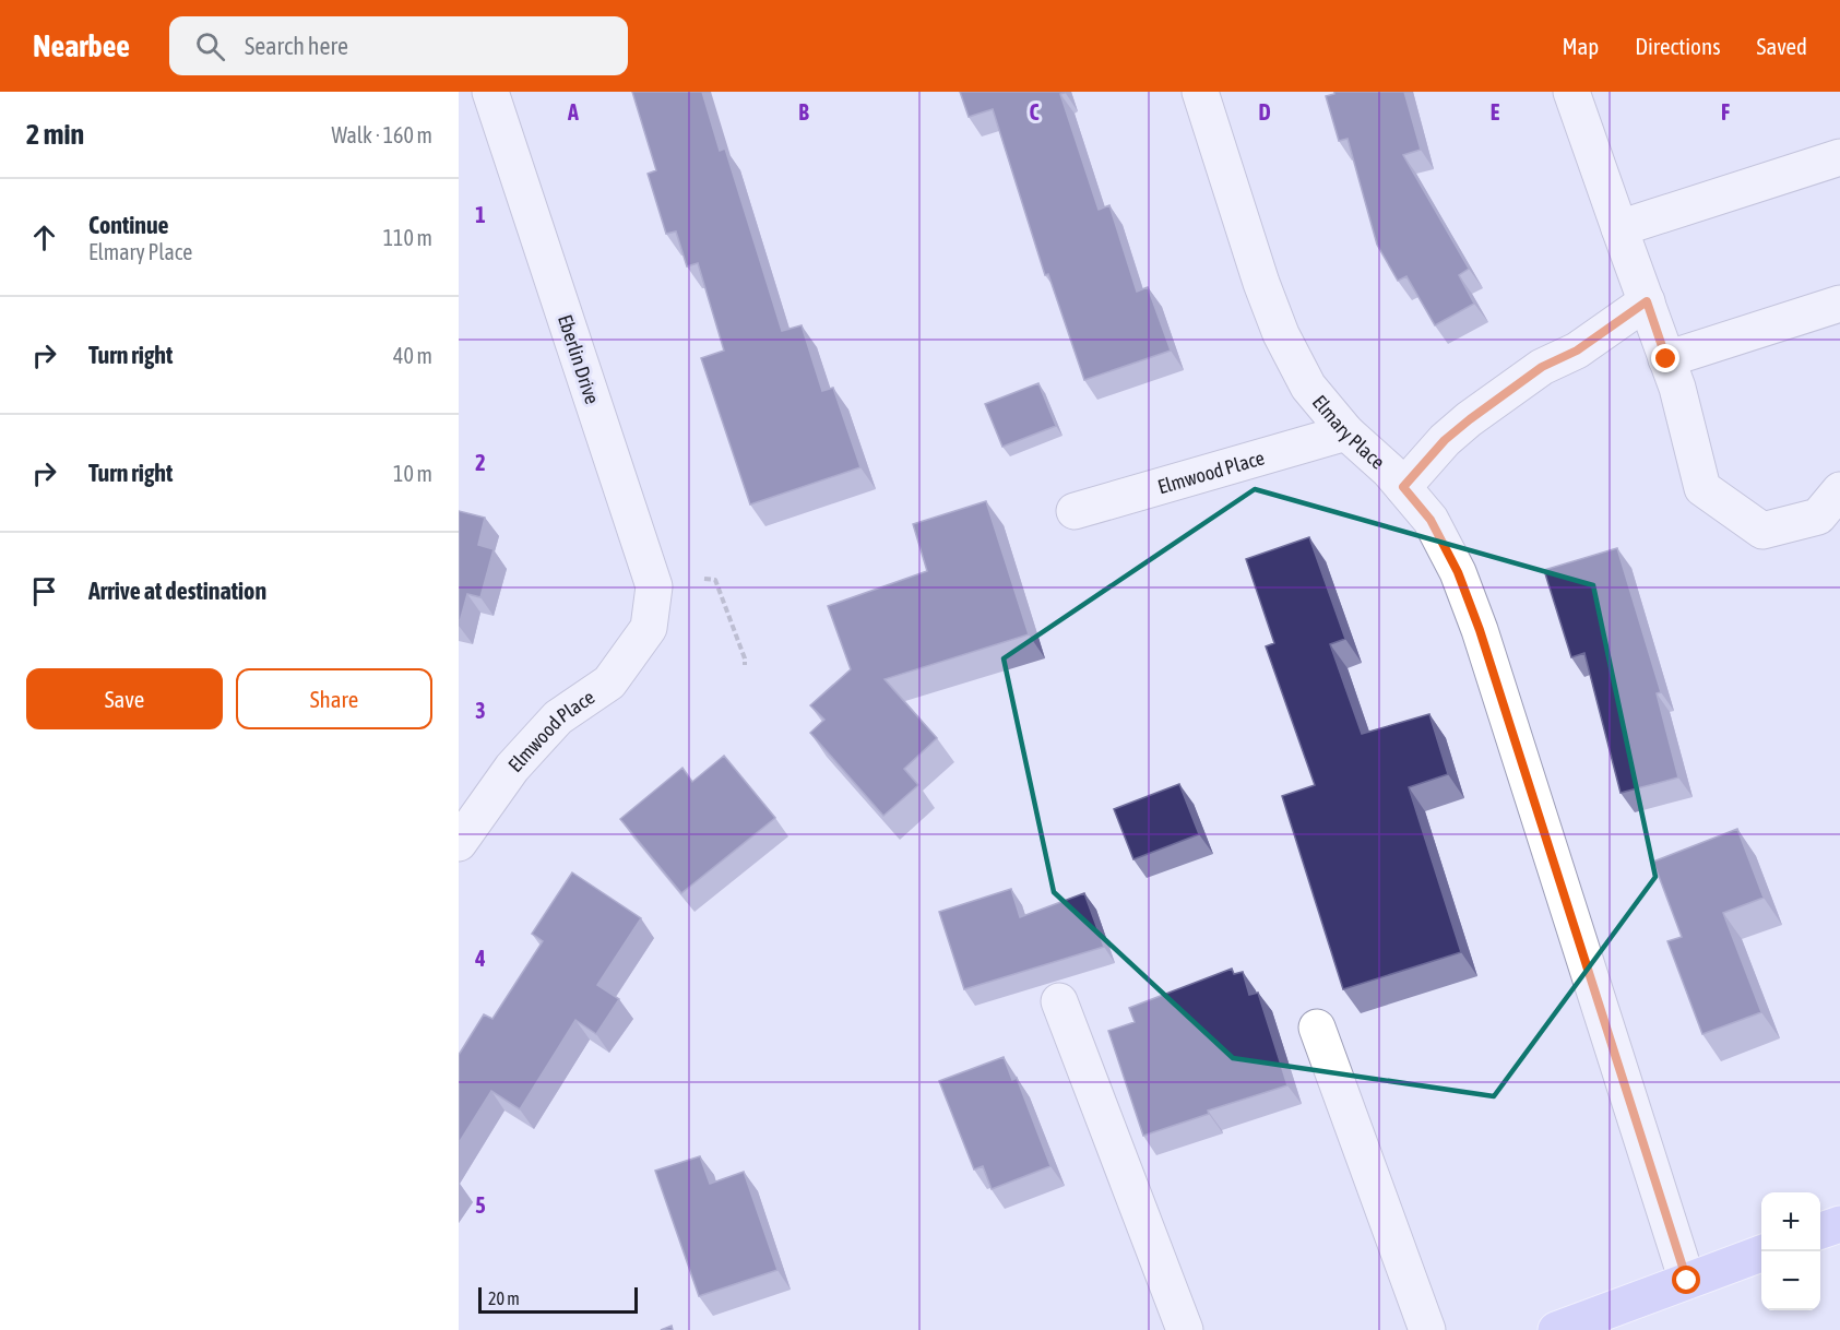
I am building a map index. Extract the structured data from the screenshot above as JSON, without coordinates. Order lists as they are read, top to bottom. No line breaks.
{"streets":{"street":["Eberlin Drive","Elmary Place","Elmwood Place"]},"crossings":[["Eberlin Drive","Elmwood Place"],["Elmary Place","Elmwood Place"]],"scale_bar":"20 m","page":{"header":"Nearbee","search":"Search here","nav":["Map","Directions","Saved"],"heading":["2 min","Walk · 160 m"],"list":[["Continue","Elmary Place","110 m"],["Turn right","40 m"],["Turn right","10 m"],"Arrive at destination"],"buttons":["Save","Share"],"map_buttons":["+","−"],"scale":"20 m"},"grid":{"columns":["A","B","C","D","E","F"],"rows":["1","2","3","4","5"]}}
